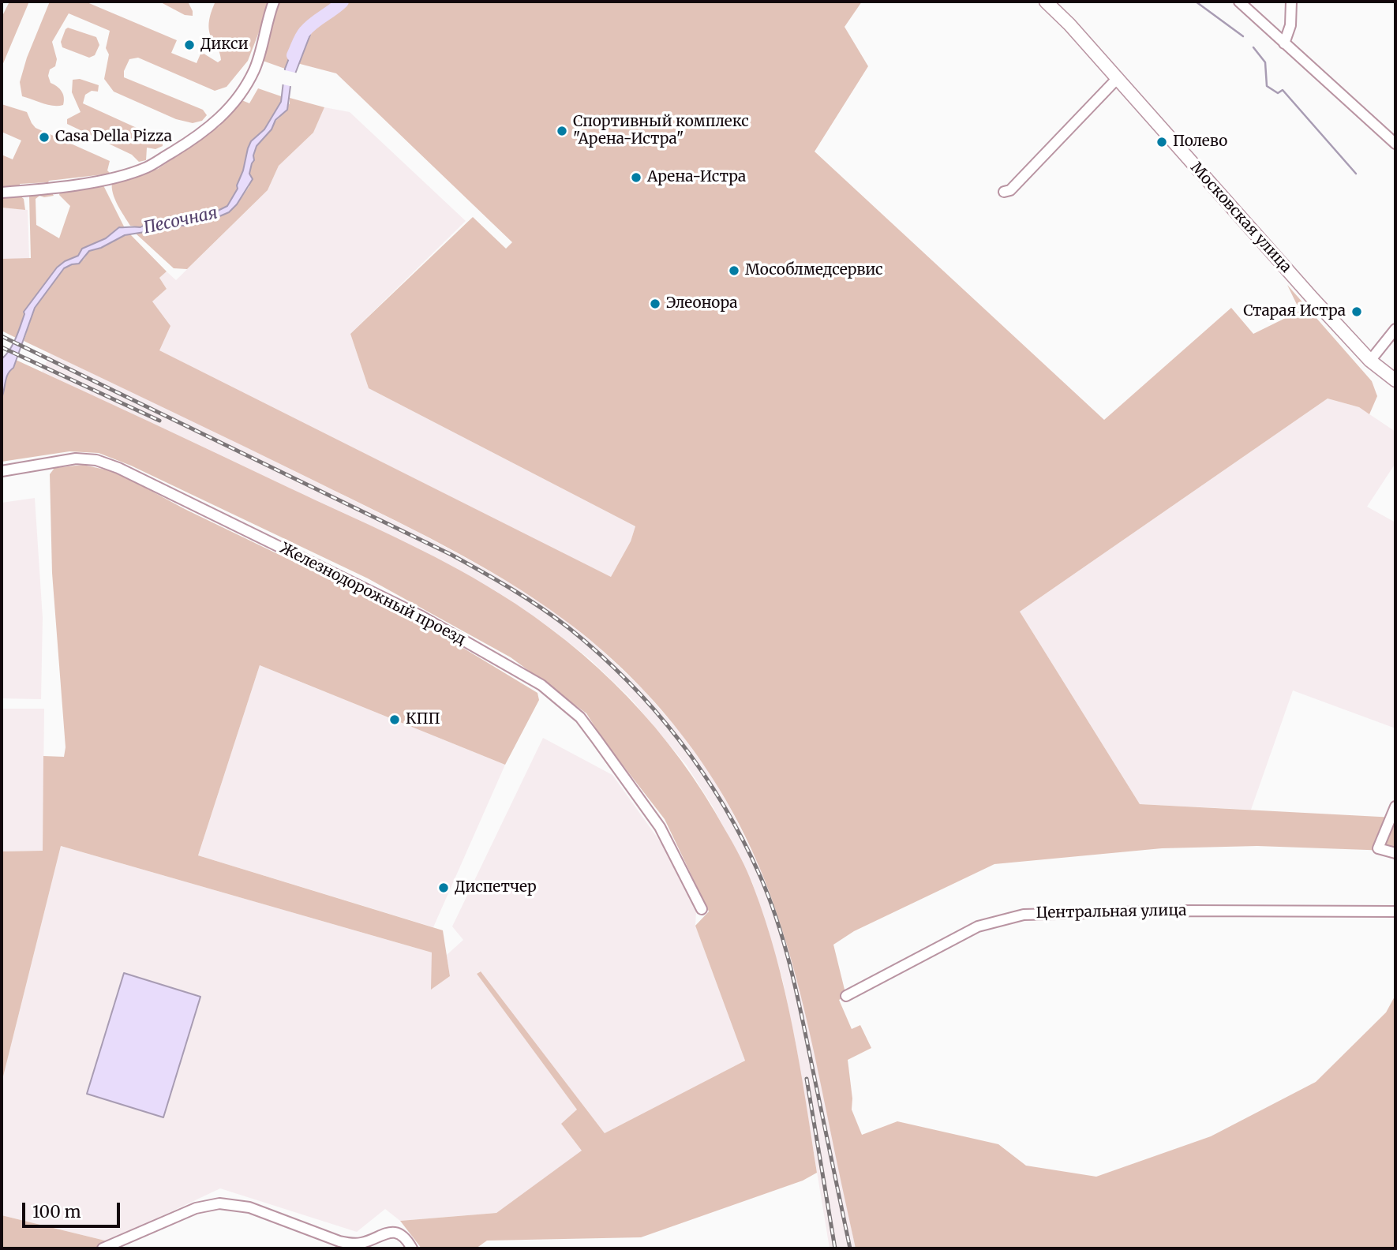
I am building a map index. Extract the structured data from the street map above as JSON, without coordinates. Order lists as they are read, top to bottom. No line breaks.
{"streets":{"main road":["Московская улица"],"street":["Железнодорожный проезд","Центральная улица"]},"water":["Песочная"],"places":["Дикси","Спортивный комплекс \"Арена-Истра\"","Casa Della Pizza","Полево","Арена-Истра","Мособлмедсервис","Элеонора","Старая Истра","КПП","Диспетчер"],"scale_bar":"100 m"}
